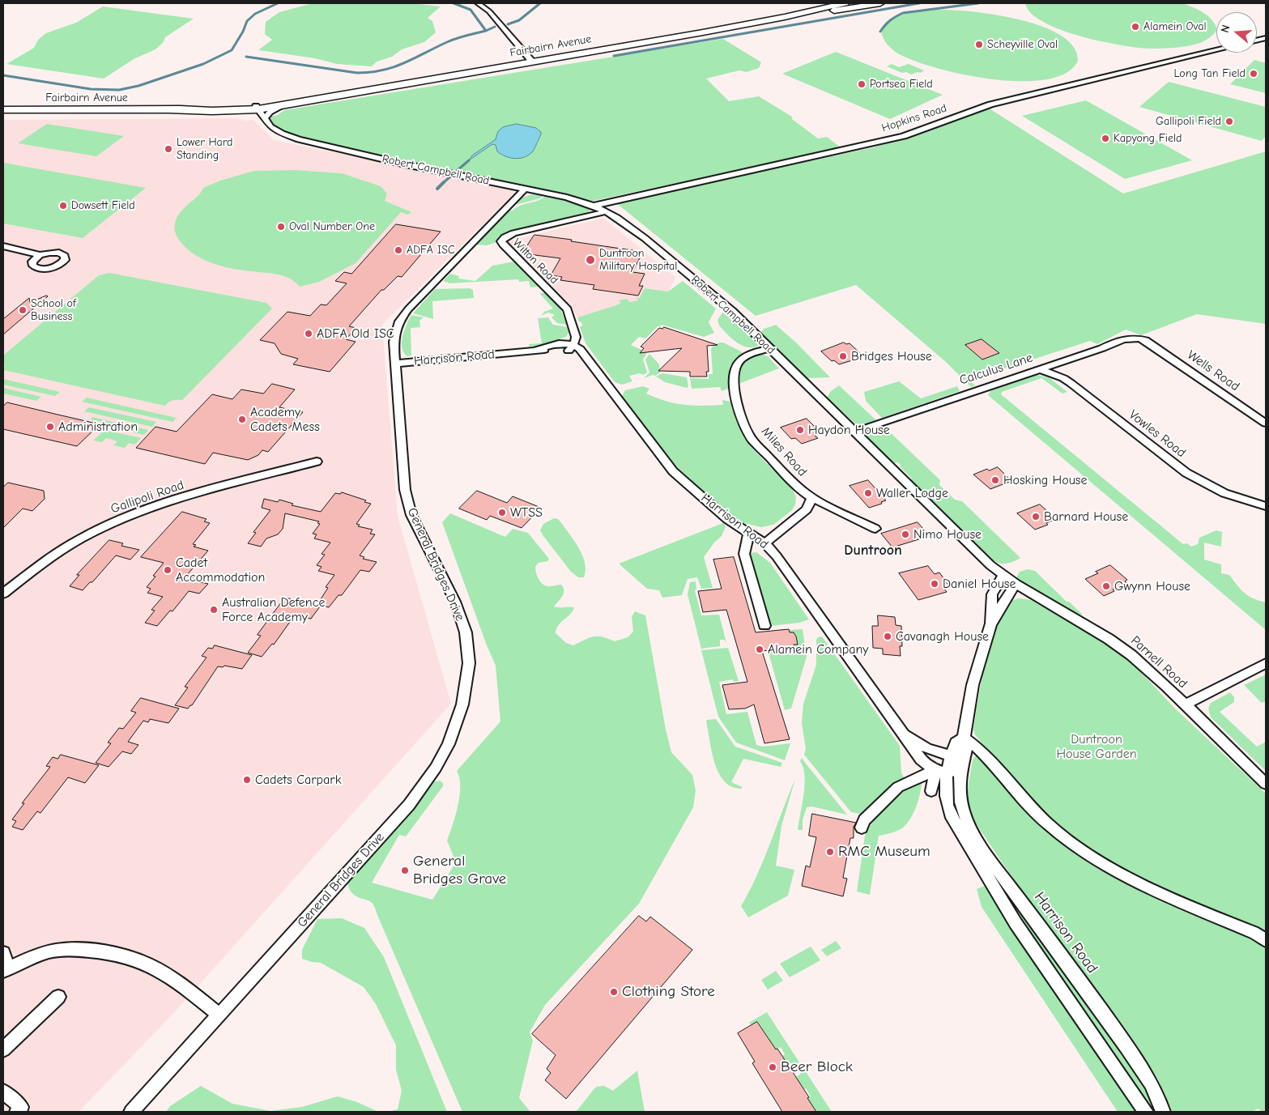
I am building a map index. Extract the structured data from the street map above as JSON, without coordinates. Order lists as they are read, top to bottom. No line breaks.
{"streets":{"main road":["Fairbairn Avenue"],"street":["Hopkins Road","Robert Campbell Road","Wilton Road","Harrison Road","Calculus Lane","Wells Road","Vowles Road","Miles Road","Gallipoli Road","General Bridges Drive","Parnell Road"]},"crossings":[["Fairbairn Avenue","Robert Campbell Road"],["Hopkins Road","Robert Campbell Road"],["Robert Campbell Road","Wilton Road"],["Robert Campbell Road","Calculus Lane"],["Robert Campbell Road","Miles Road"],["Robert Campbell Road","General Bridges Drive"],["Robert Campbell Road","Parnell Road"],["Wilton Road","Harrison Road"],["Harrison Road","General Bridges Drive"],["Calculus Lane","Wells Road"],["Calculus Lane","Vowles Road"]],"districts":["Duntroon"],"parks":["Duntroon House Garden"],"places":["Alamein Oval","Scheyville Oval","Long Tan Field","Portsea Field","Gallipoli Field","Kapyong Field","Lower Hard Standing","Dowsett Field","Oval Number One","ADFA ISC","Duntroon Military Hospital","School of Business","ADFA Old ISC","Bridges House","Academy Cadets Mess","Administration","Haydon House","Hosking House","Waller Lodge","WTSS","Barnard House","Nimo House","Cadet Accommodation","Daniel House","Gwynn House","Australian Defence Force Academy","Cavanagh House","Alamein Company","Cadets Carpark","RMC Museum","General Bridges Grave","Clothing Store","Beer Block"],"north":"left"}
